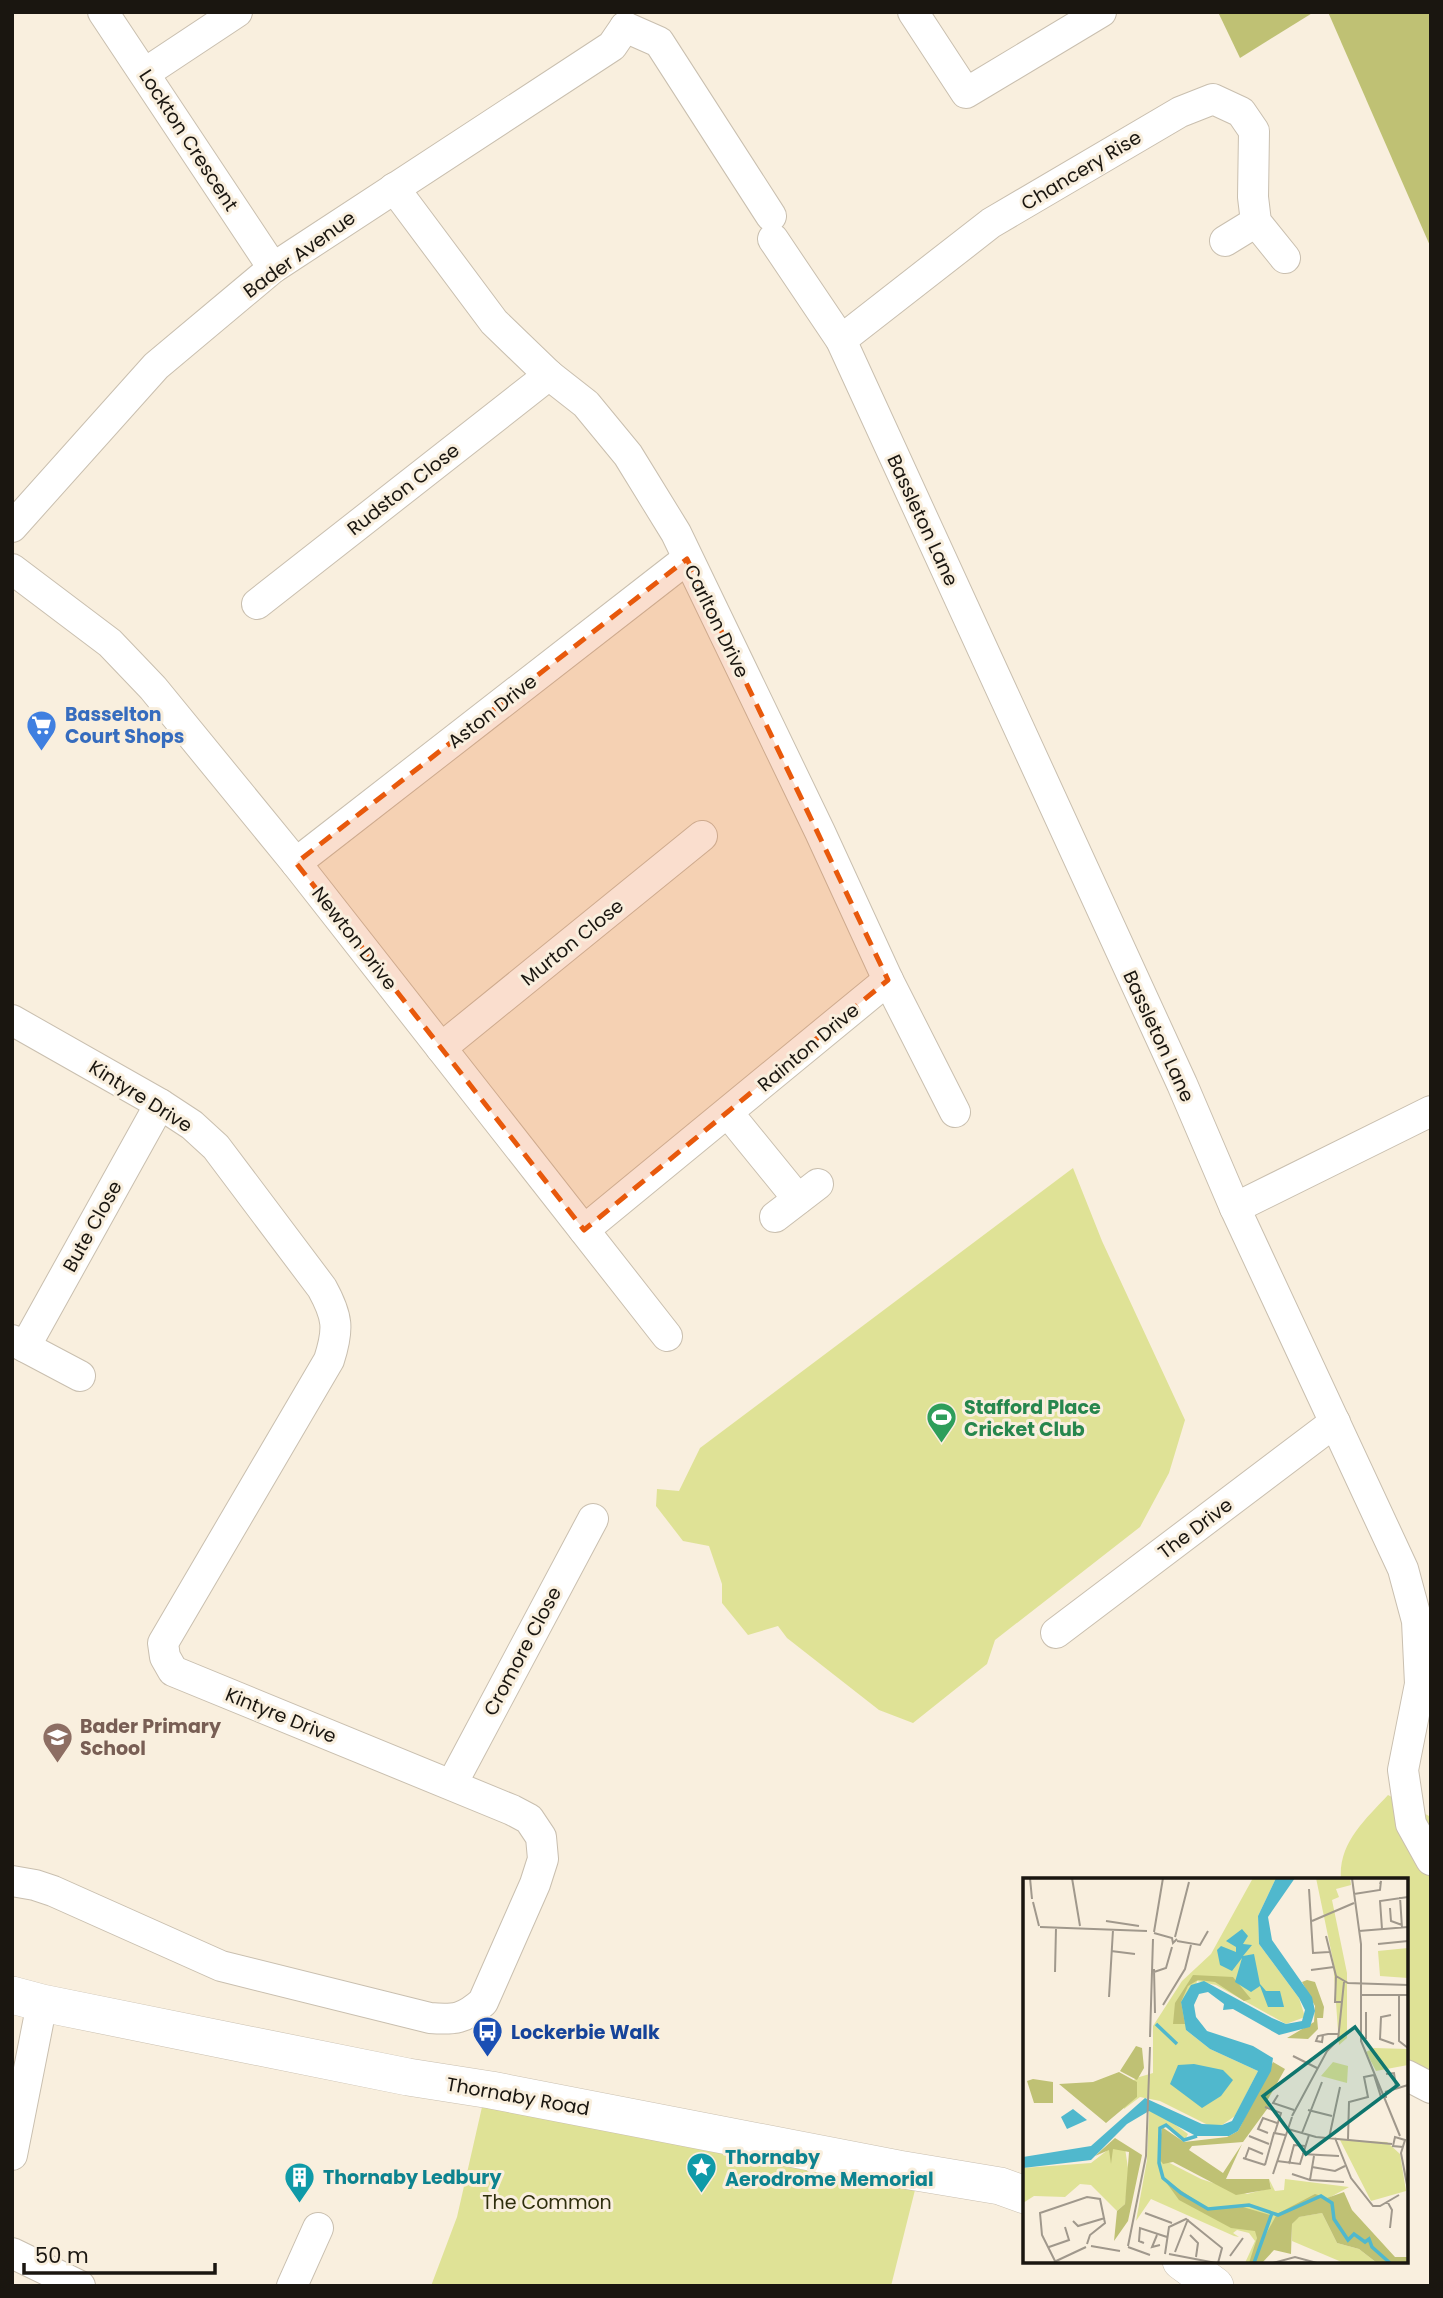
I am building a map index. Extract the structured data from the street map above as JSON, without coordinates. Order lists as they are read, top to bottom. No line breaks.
{"streets":{"street":["Lockton Crescent","Chancery Rise","Bader Avenue","Rudston Close","Bassleton Lane","Carlton Drive","Aston Drive","Newton Drive","Murton Close","Rainton Drive","Kintyre Drive","Bute Close","The Drive","Cromore Close","Thornaby Road"]},"crossings":[["Lockton Crescent","Bader Avenue"],["Chancery Rise","Bassleton Lane"],["Bader Avenue","Bassleton Lane"],["Bader Avenue","Carlton Drive"],["Rudston Close","Carlton Drive"],["Bassleton Lane","The Drive"],["Carlton Drive","Aston Drive"],["Carlton Drive","Rainton Drive"],["Aston Drive","Newton Drive"],["Newton Drive","Murton Close"],["Newton Drive","Rainton Drive"],["Kintyre Drive","Bute Close"],["Kintyre Drive","Cromore Close"]],"parks":["The Common"],"places":{"supermarket":["Basselton Court Shops"],"sports":["Stafford Place Cricket Club"],"school or university":["Bader Primary School"],"bus stop":["Lockerbie Walk"],"place":["Thornaby Aerodrome Memorial"],"building":["Thornaby Ledbury"]},"scale_bar":"50 m"}
